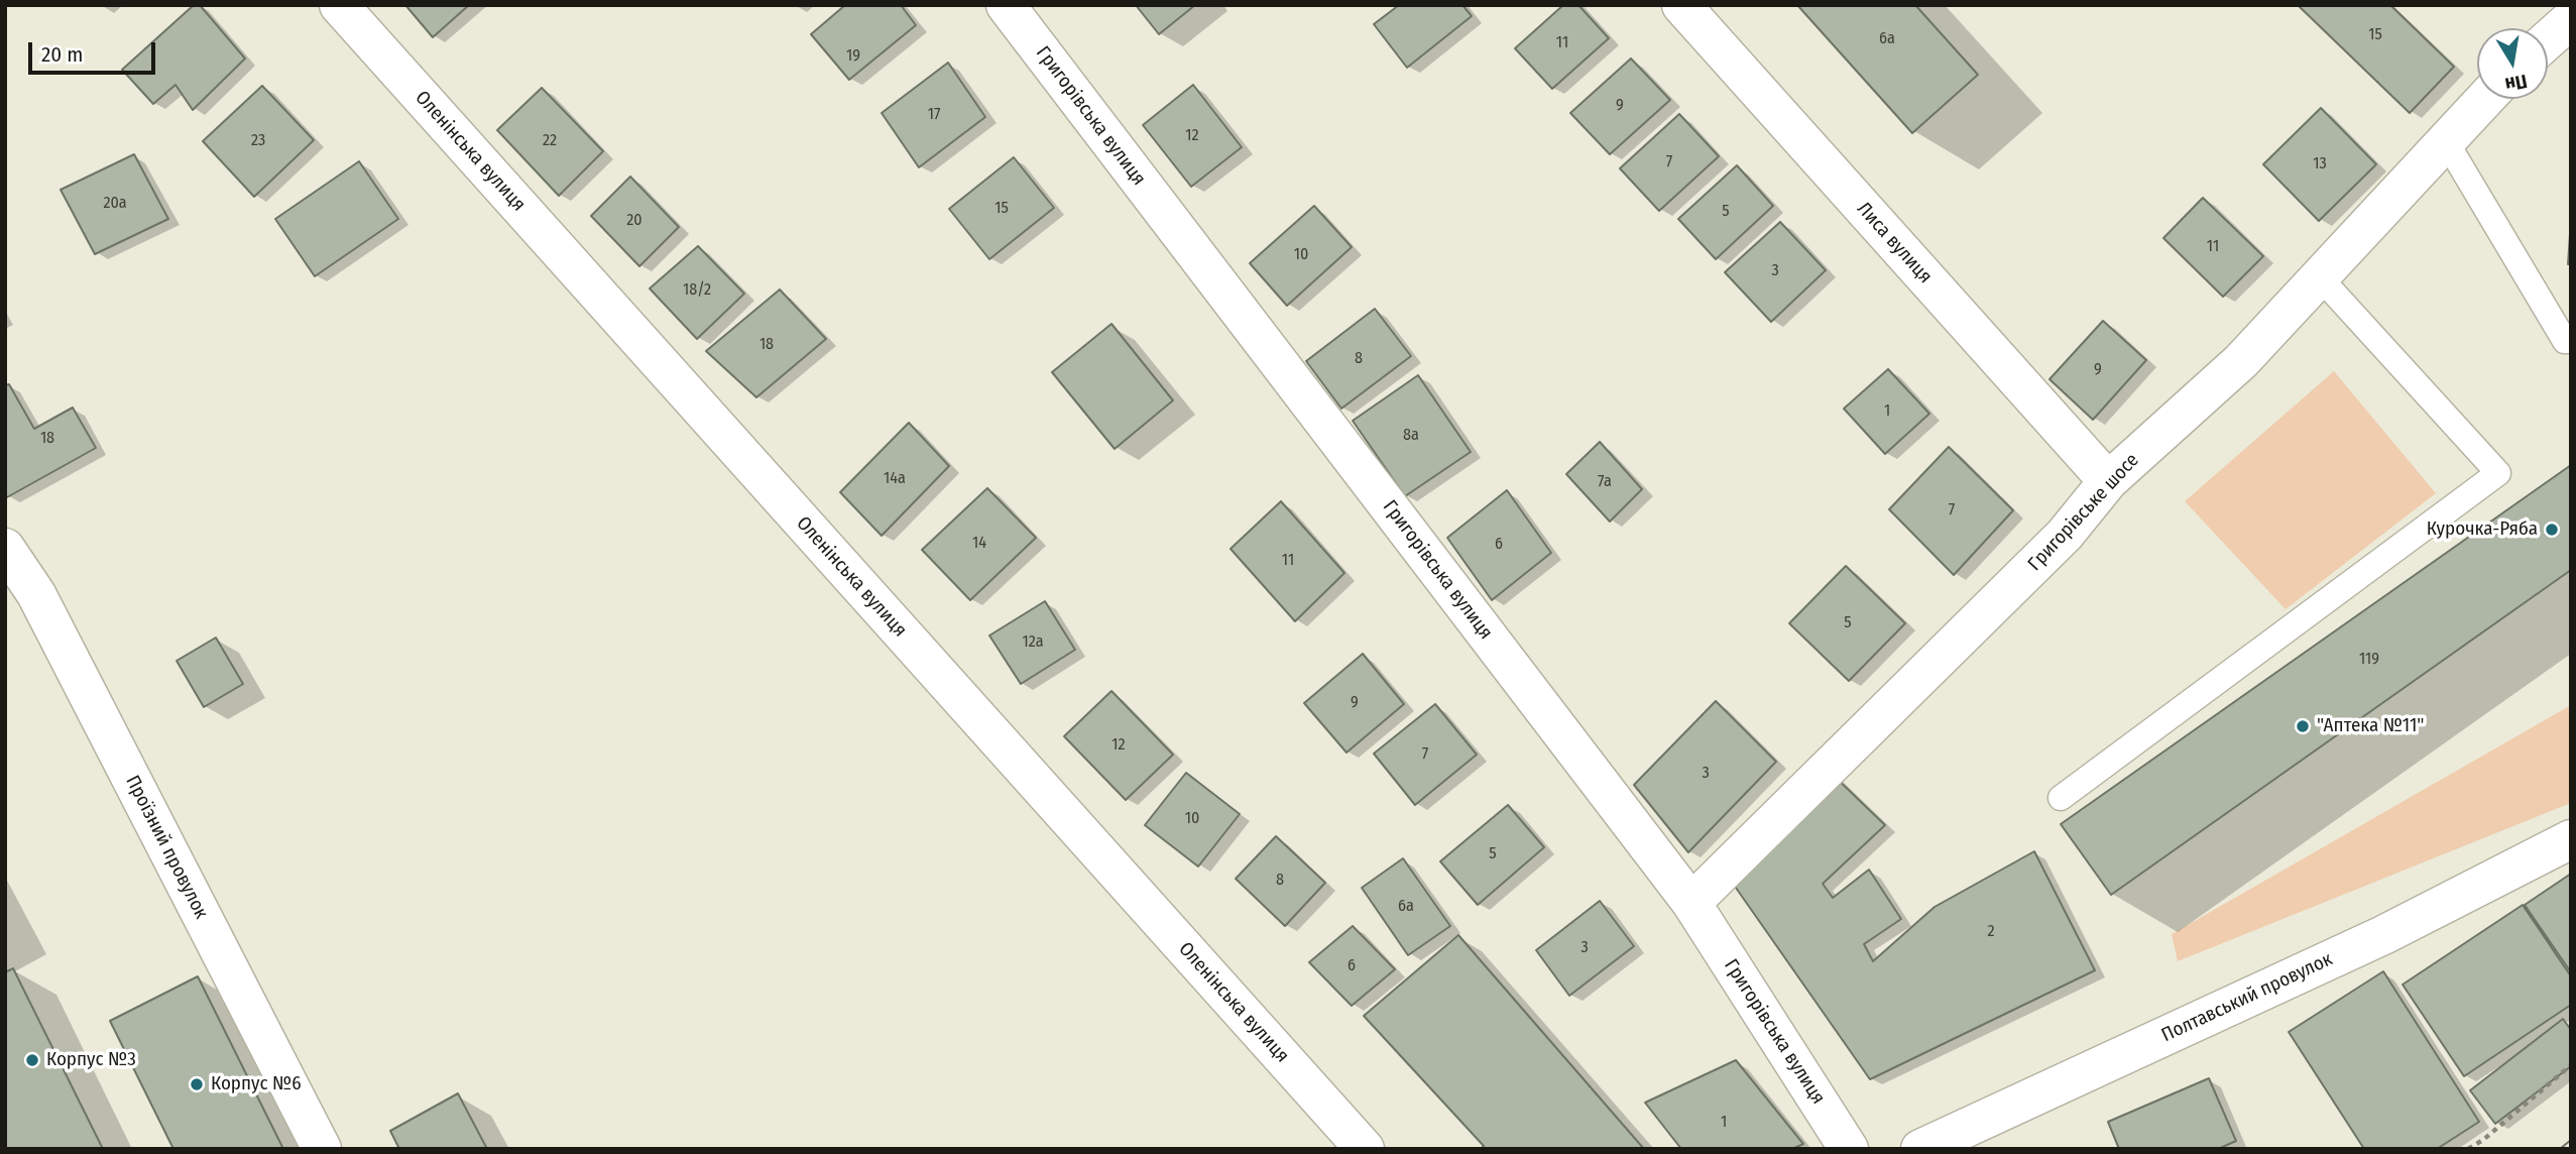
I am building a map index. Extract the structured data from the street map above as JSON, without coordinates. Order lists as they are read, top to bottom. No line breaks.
{"streets":{"street":["Григорівська вулиця","Оленінська вулиця","Лиса вулиця","Григорівське шосе","Проїзний провулок","Полтавський провулок"]},"crossings":[["Григорівська вулиця","Григорівське шосе"],["Лиса вулиця","Григорівське шосе"]],"places":["Курочка-Ряба","\"Аптека №11\"","Корпус №3","Корпус №6"],"house_numbers":["15","6а","11","19","9","17","12","23","22","7","13","20а","15","5","20","11","10","3","18/2","18","8","9","1","8а","18","14а","7а","7","14","6","11","5","12а","119","9","12","7","3","10","5","8","6а","2","3","6","1"],"scale_bar":"20 m","north":"bottom"}
